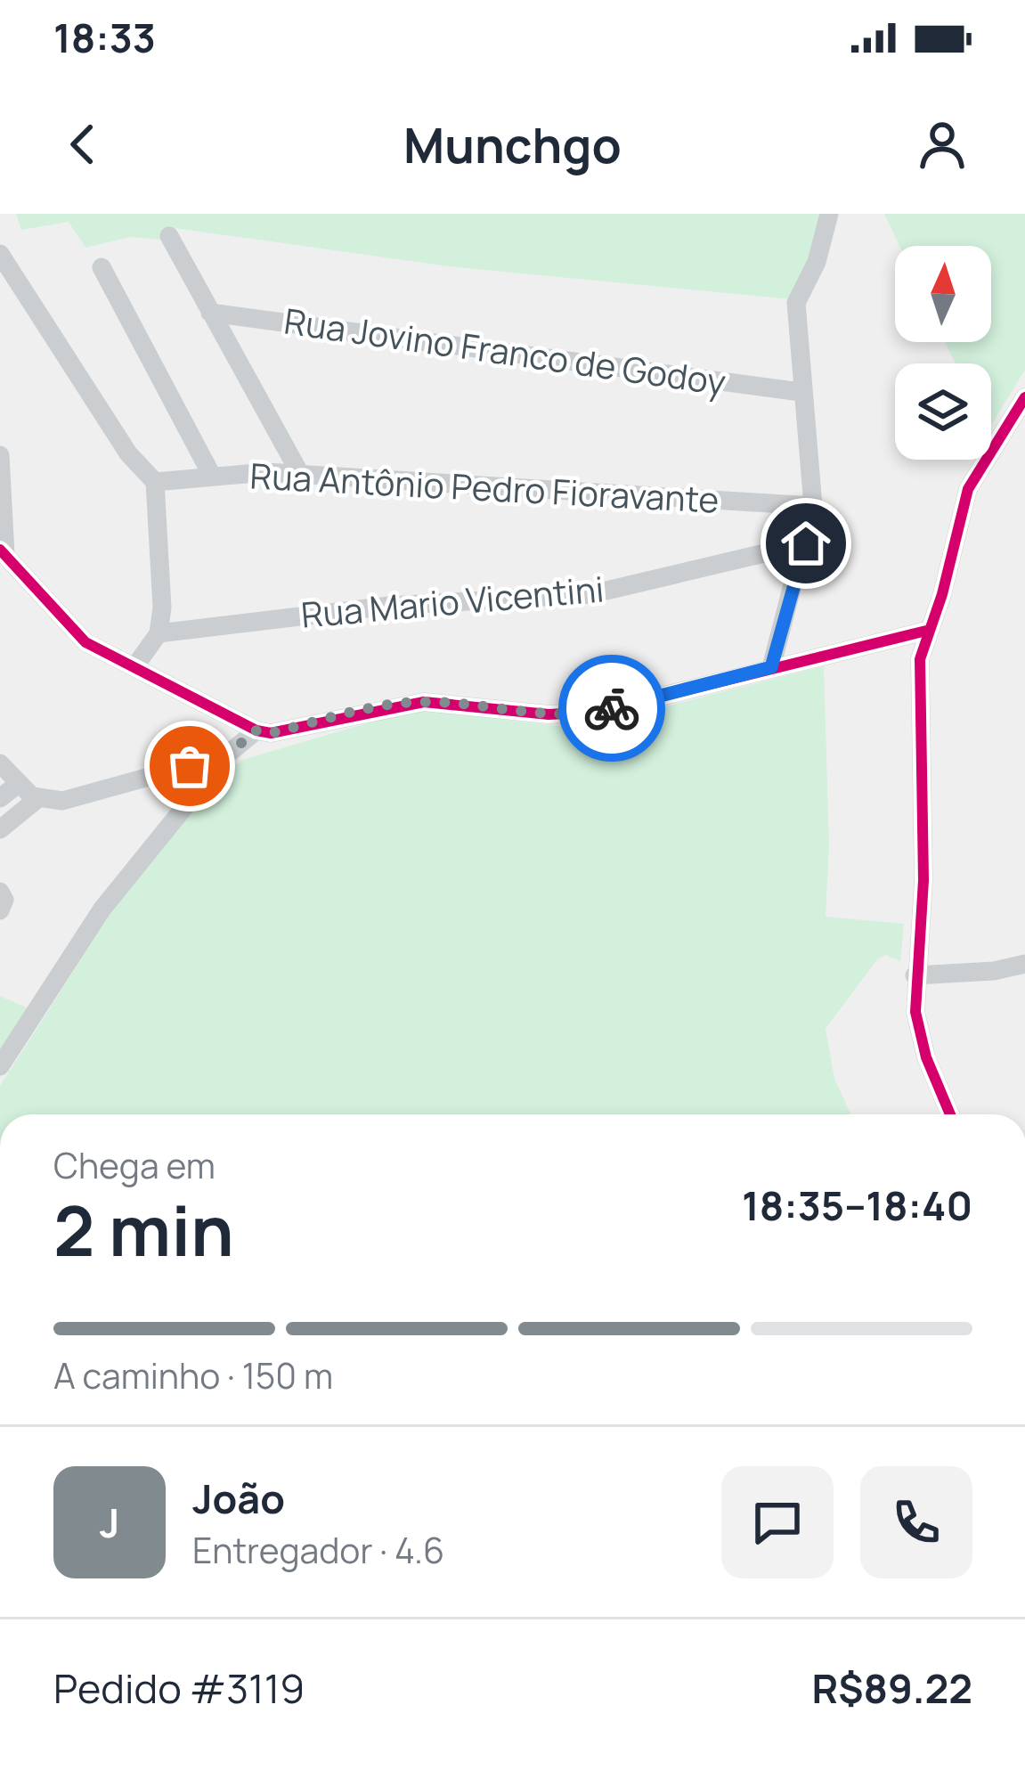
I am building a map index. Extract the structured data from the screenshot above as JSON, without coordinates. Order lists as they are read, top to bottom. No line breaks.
{"streets":{"street":["Rua Jovino Franco de Godoy","Rua Antônio Pedro Fioravante","Rua Mario Vicentini"]},"north":"top","page":{"status":"18:33","header":"Munchgo","heading":["2 min","Chega em","18:35–18:40"],"panel":["João","Entregador · 4.6","Pedido #3119","R$89.22"],"bar":"A caminho · 150 m","round":"J"}}
